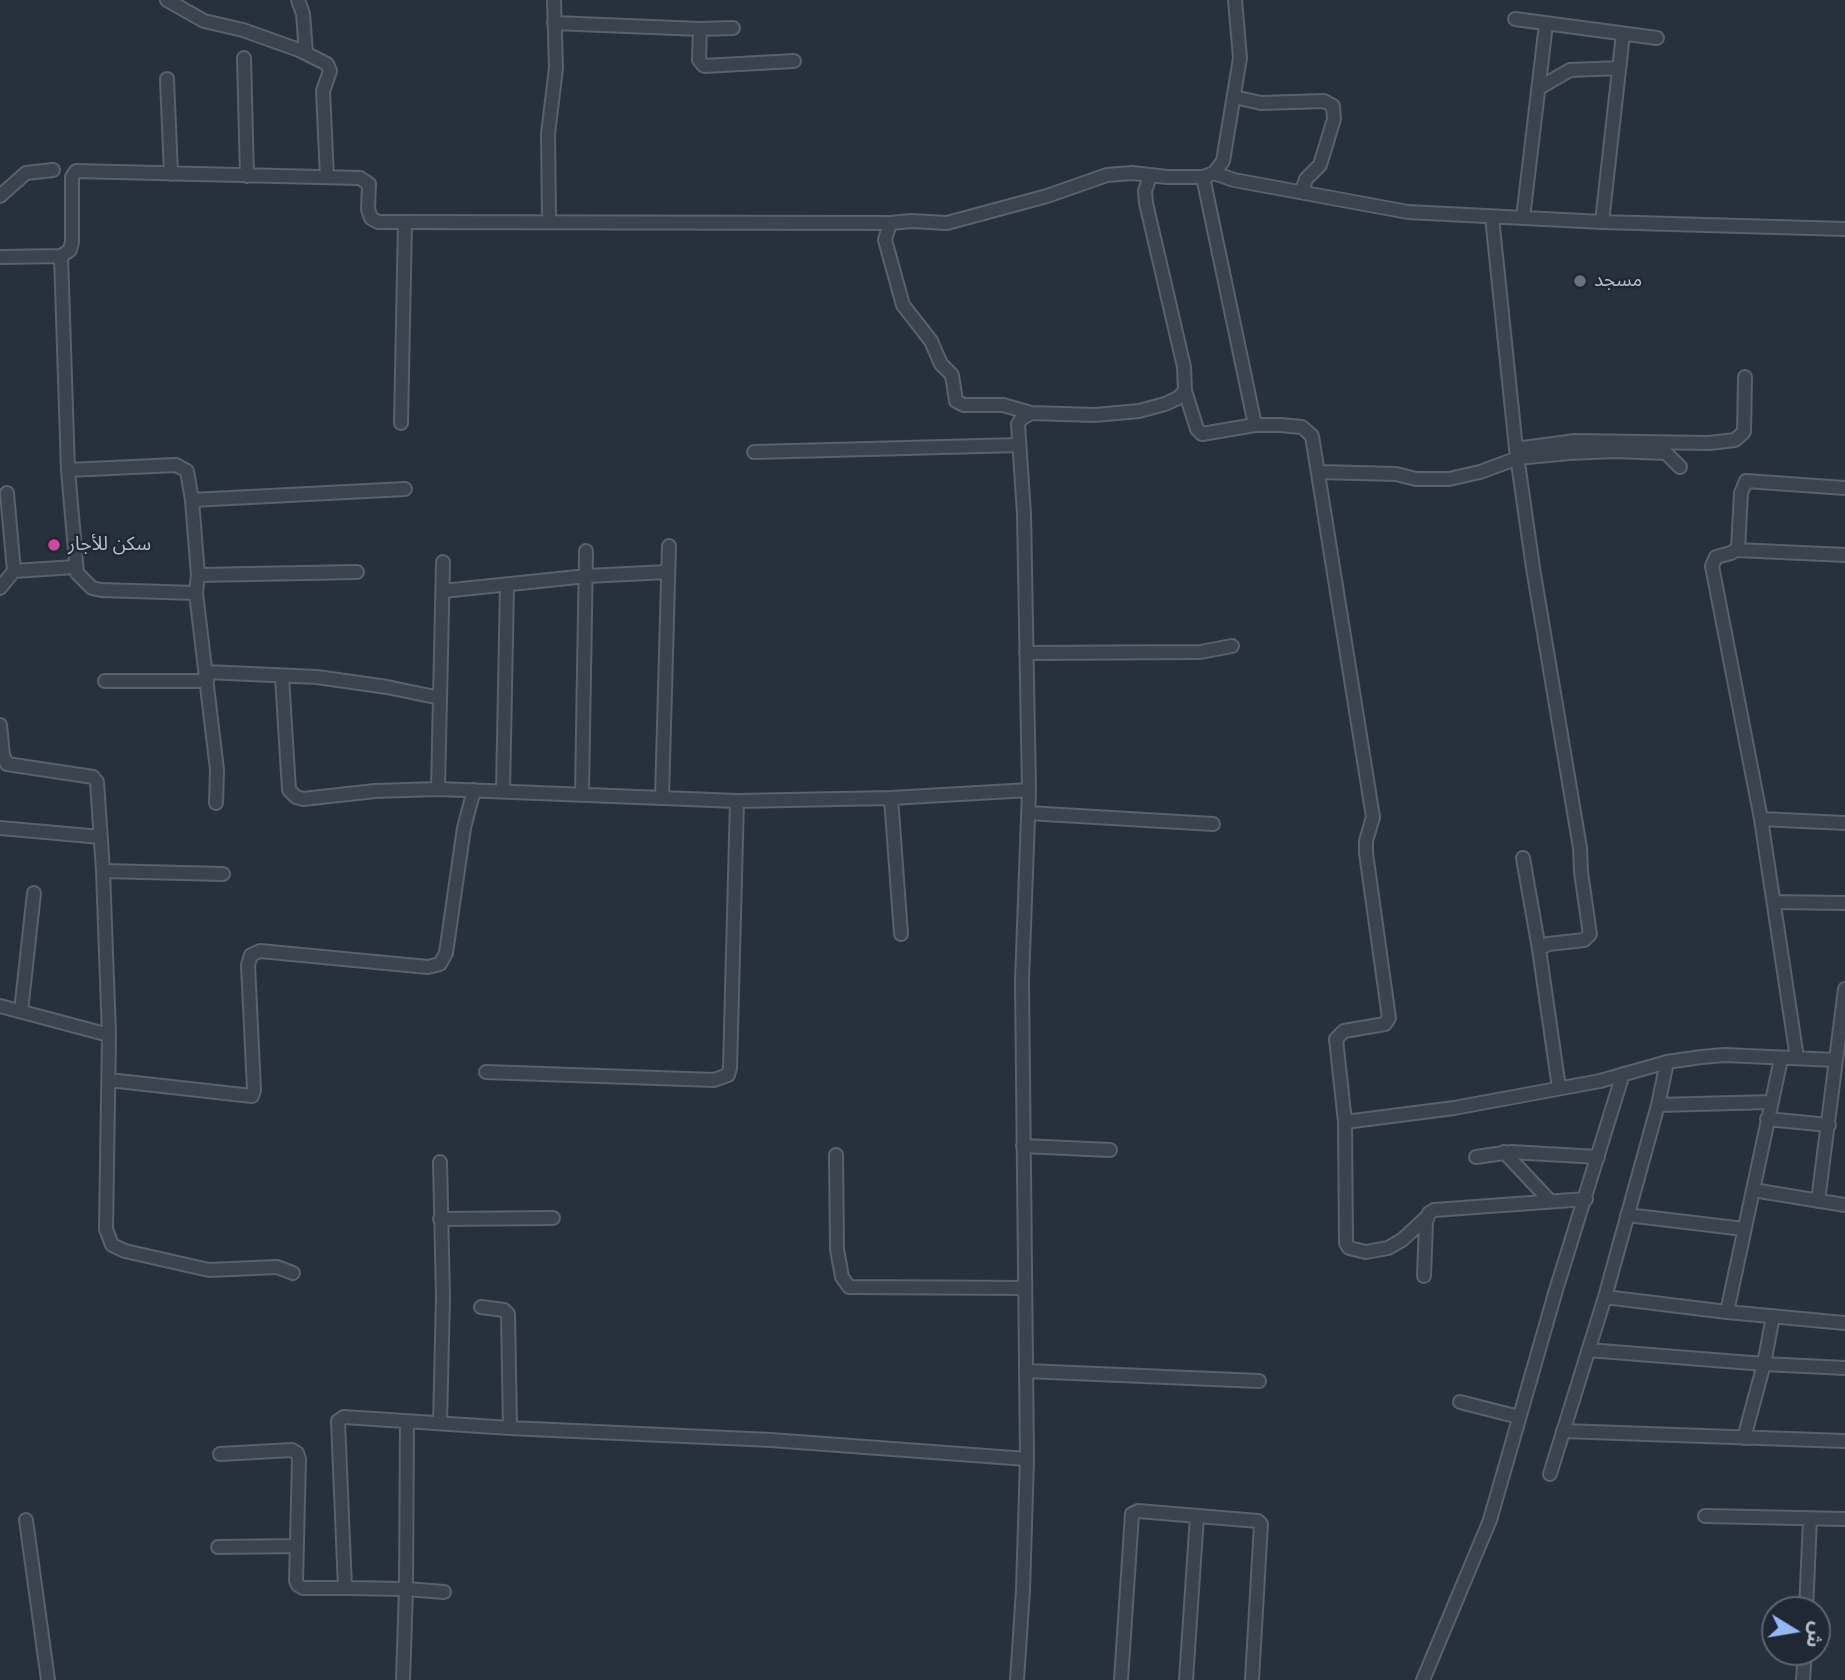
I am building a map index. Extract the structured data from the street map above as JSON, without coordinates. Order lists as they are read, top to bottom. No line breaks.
{"places":["مسجد","سكن للأجار"],"north":"right"}
